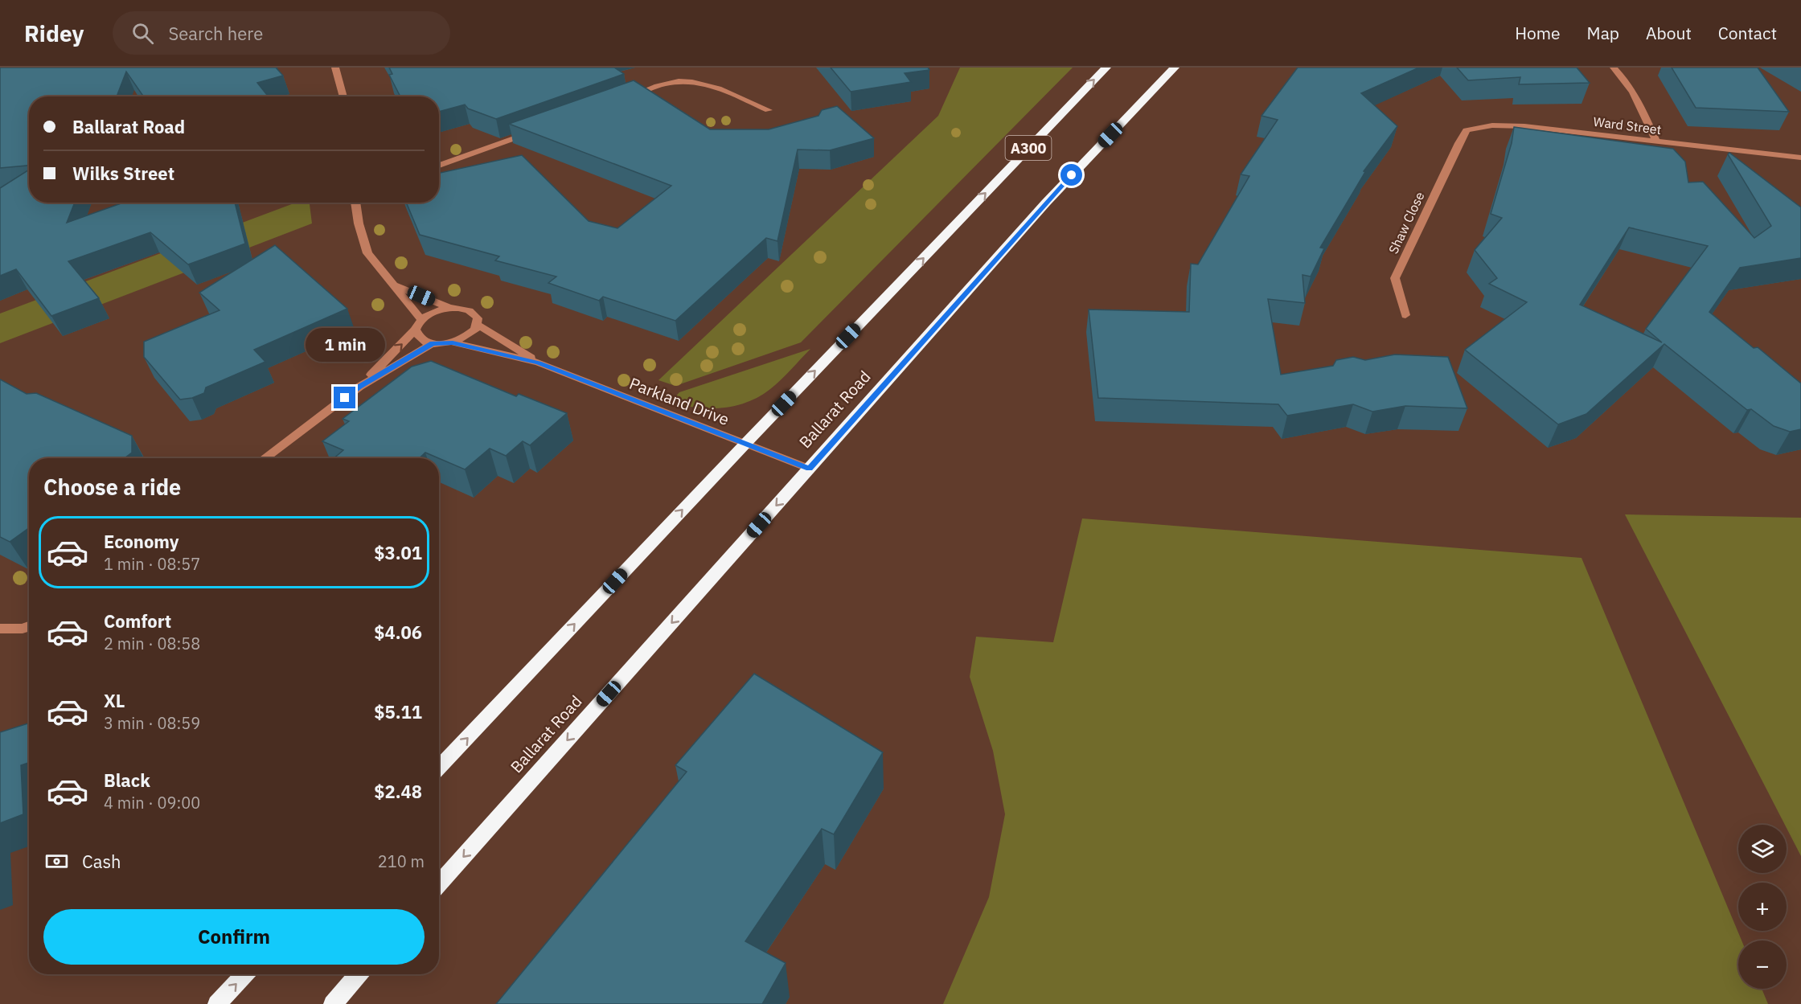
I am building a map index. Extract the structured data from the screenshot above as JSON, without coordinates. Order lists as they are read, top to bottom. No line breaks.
{"streets":{"highway":["A300","Ballarat Road"],"street":["Ward Street","Shaw Close","Parkland Drive"]},"crossings":[["Ward Street","Shaw Close"],["A300","Parkland Drive"],["Parkland Drive","Ballarat Road"]],"page":{"header":"Ridey","search":"Search here","nav":["Home","Map","About","Contact"],"banner":["Ballarat Road","Wilks Street"],"bubble":"1 min","heading":"Choose a ride","list":[{"name":"Economy","note":"1 min · 08:57","value":"$3.01"},{"name":"Comfort","note":"2 min · 08:58","value":"$4.06"},{"name":"XL","note":"3 min · 08:59","value":"$5.11"},{"name":"Black","note":"4 min · 09:00","value":"$2.48"}],"map_buttons":["+","−"],"pay":["Cash","210 m"],"buttons":"Confirm"}}
